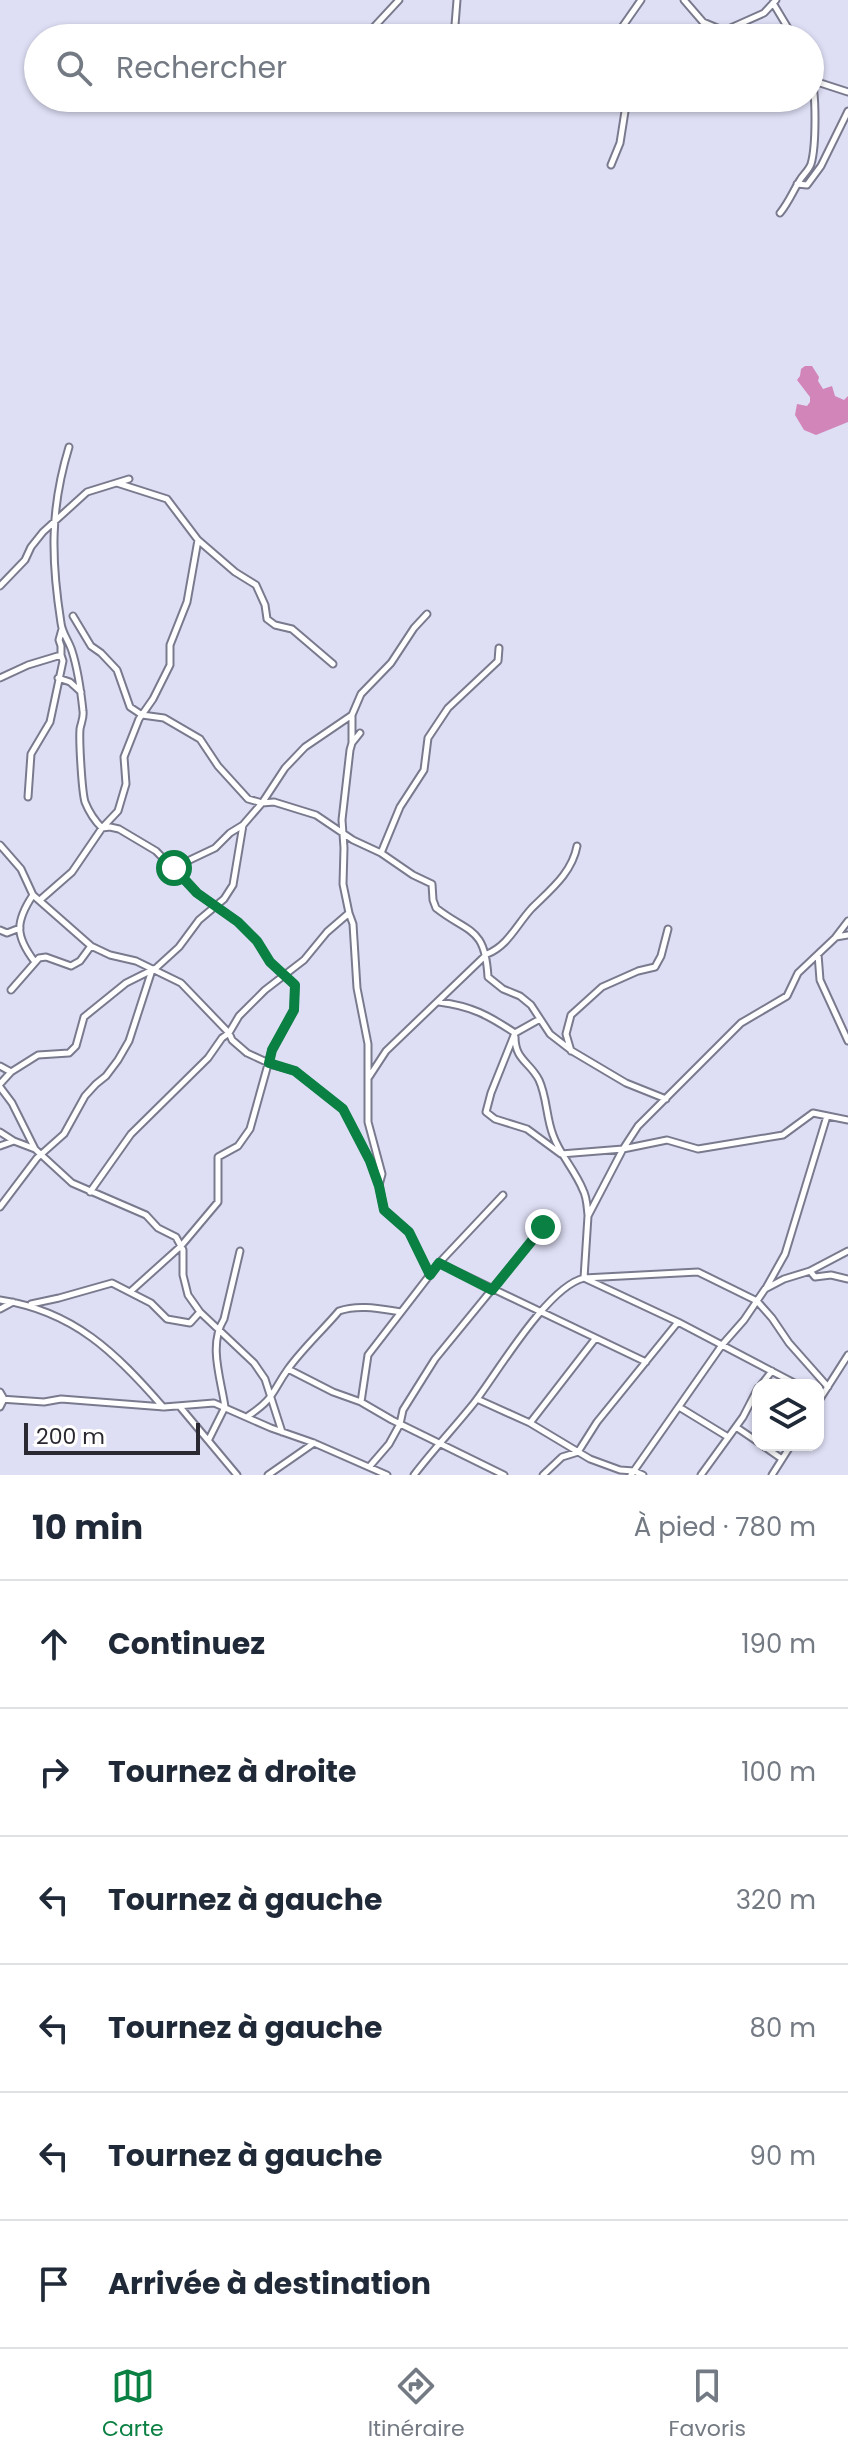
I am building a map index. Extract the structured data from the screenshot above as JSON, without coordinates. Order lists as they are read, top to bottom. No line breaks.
{"scale_bar":"200 m","page":{"search":"Rechercher","scale":"200 m","heading":["10 min","À pied · 780 m"],"list":[["Continuez","190 m"],["Tournez à droite","100 m"],["Tournez à gauche","320 m"],["Tournez à gauche","80 m"],["Tournez à gauche","90 m"],"Arrivée à destination"],"nav":["Carte","Itinéraire","Favoris"]}}
